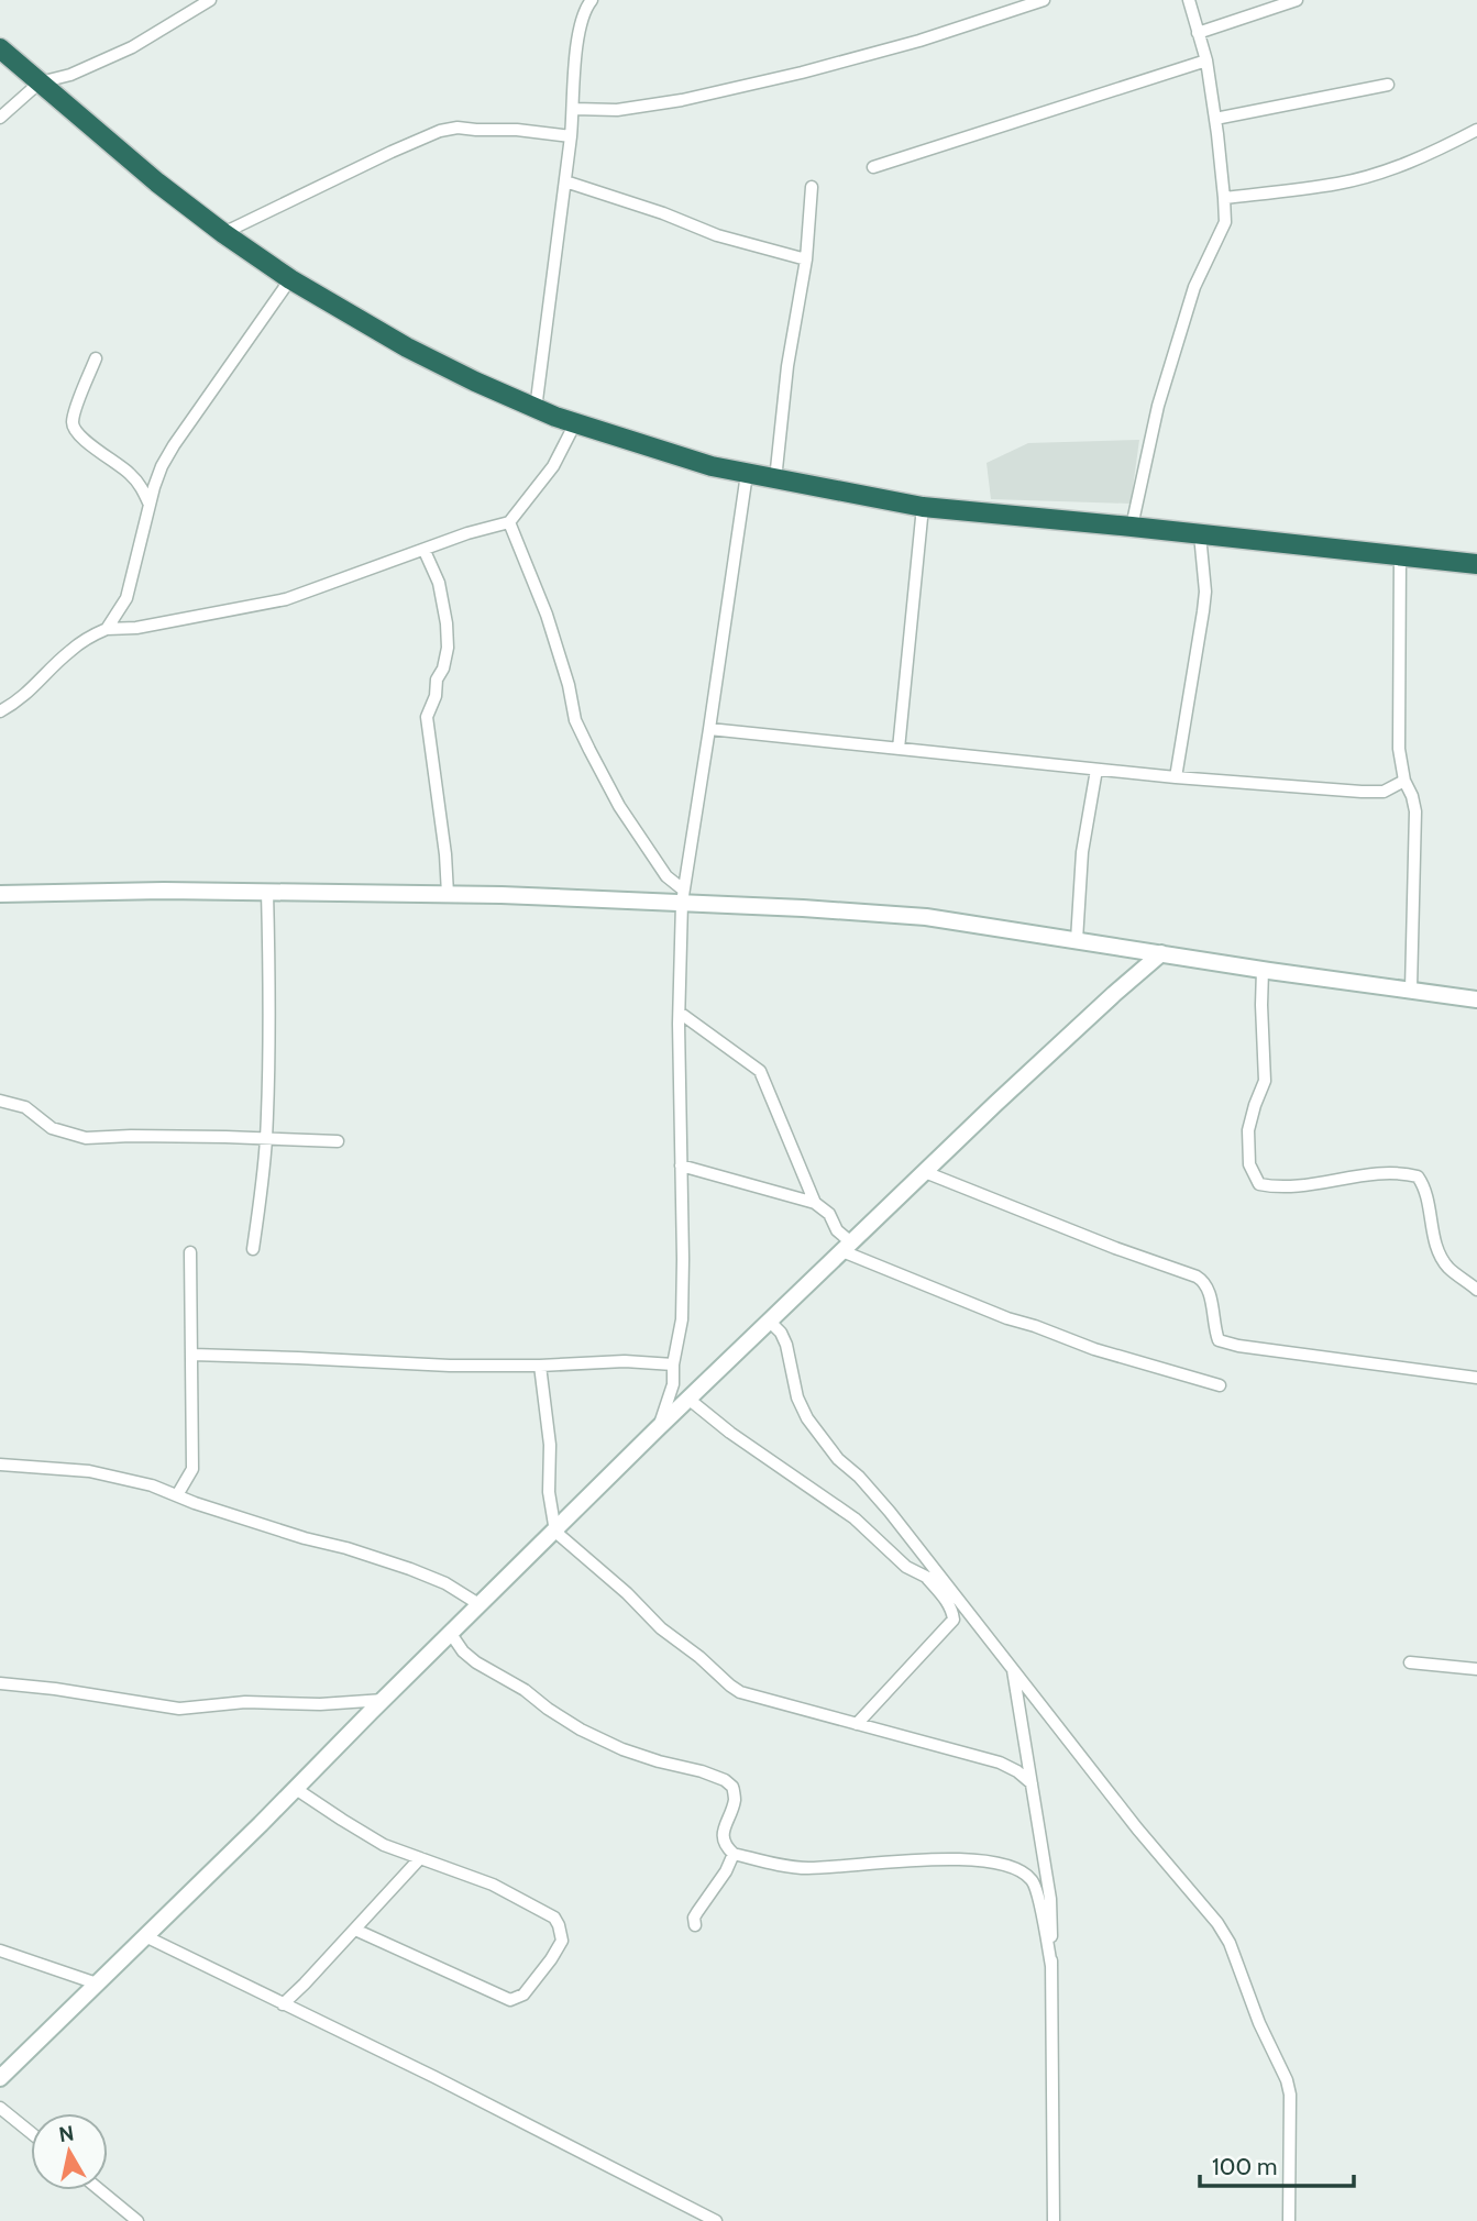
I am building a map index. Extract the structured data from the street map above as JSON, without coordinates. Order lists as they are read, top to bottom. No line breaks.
{"scale_bar":"100 m","north":"top"}
